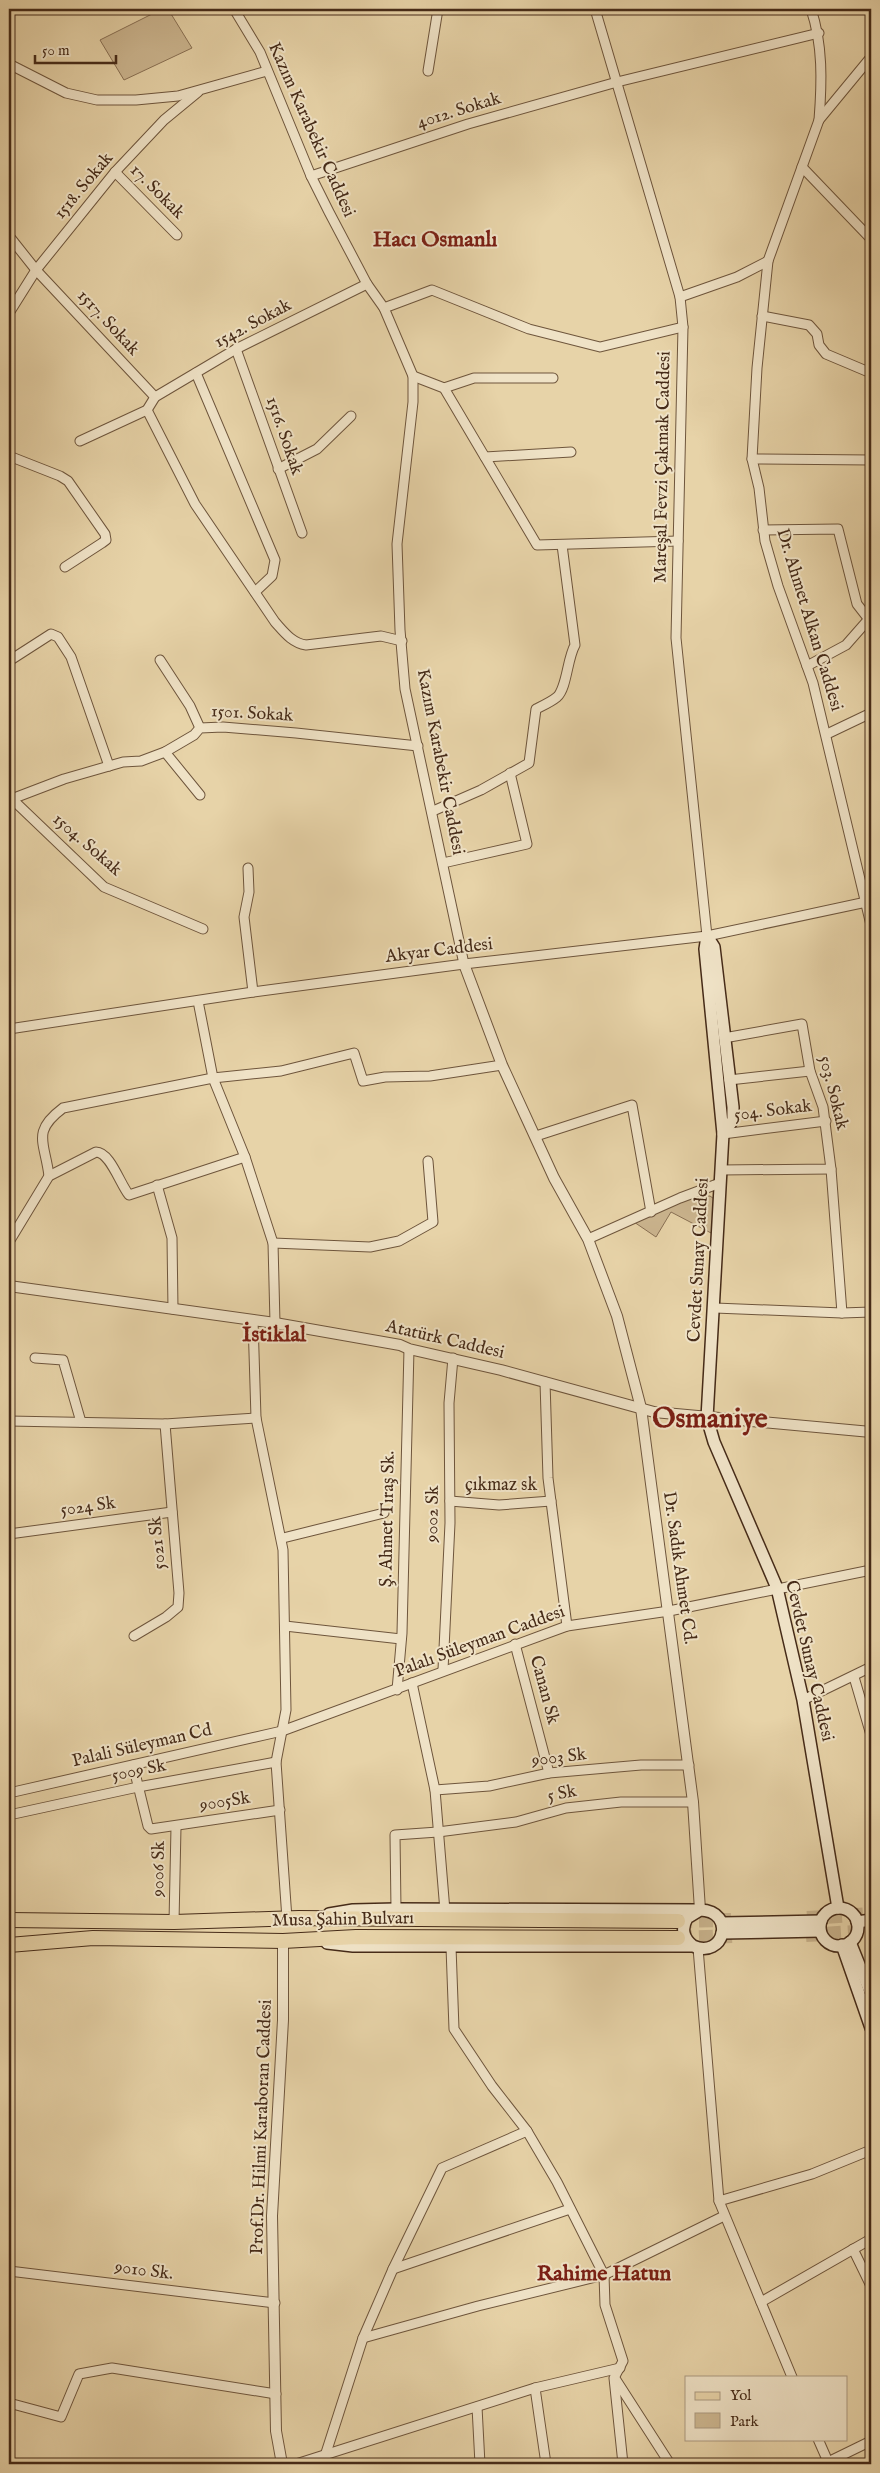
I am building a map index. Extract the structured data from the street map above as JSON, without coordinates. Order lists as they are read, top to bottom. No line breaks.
{"streets":{"main road":["Cevdet Sunay Caddesi","Musa Şahin Bulvarı"],"street":["4012. Sokak","Kazım Karabekir Caddesi","1518. Sokak","17. Sokak","1517. Sokak","1542. Sokak","1516. Sokak","Mareşal Fevzi Çakmak Caddesi","Dr. Ahmet Alkan Caddesi","1501. Sokak","1504. Sokak","Akyar Caddesi","503. Sokak","504. Sokak","Atatürk Caddesi","çıkmaz sk","5024 Sk","9002 Sk","Ş. Ahmet Tıraş Sk.","5021 Sk","Dr. Sadık Ahmet Cd.","Palalı Süleyman Caddesi","Canan Sk","Palali Süleyman Cd","9003 Sk","5009 Sk","5 Sk","9005Sk","9006 Sk","Prof.Dr. Hilmi Karaboran Caddesi","9010 Sk."]},"crossings":[["4012. Sokak","Kazım Karabekir Caddesi"],["4012. Sokak","Mareşal Fevzi Çakmak Caddesi"],["Kazım Karabekir Caddesi","1542. Sokak"],["Kazım Karabekir Caddesi","1501. Sokak"],["Kazım Karabekir Caddesi","Akyar Caddesi"],["Kazım Karabekir Caddesi","Dr. Sadık Ahmet Cd."],["1518. Sokak","17. Sokak"],["1518. Sokak","1517. Sokak"],["1517. Sokak","1542. Sokak"],["1542. Sokak","1516. Sokak"],["Mareşal Fevzi Çakmak Caddesi","Akyar Caddesi"],["Dr. Ahmet Alkan Caddesi","Akyar Caddesi"],["1501. Sokak","1504. Sokak"],["Akyar Caddesi","Dr. Sadık Ahmet Cd."],["503. Sokak","504. Sokak"],["504. Sokak","Cevdet Sunay Caddesi"],["Cevdet Sunay Caddesi","Atatürk Caddesi"],["Cevdet Sunay Caddesi","Palalı Süleyman Caddesi"],["Atatürk Caddesi","9002 Sk"],["Atatürk Caddesi","Ş. Ahmet Tıraş Sk."],["Atatürk Caddesi","Dr. Sadık Ahmet Cd."],["çıkmaz sk","9002 Sk"],["5024 Sk","5021 Sk"],["9002 Sk","Palalı Süleyman Caddesi"],["Ş. Ahmet Tıraş Sk.","Palalı Süleyman Caddesi"],["Dr. Sadık Ahmet Cd.","Palalı Süleyman Caddesi"],["Dr. Sadık Ahmet Cd.","9003 Sk"],["Dr. Sadık Ahmet Cd.","5 Sk"],["Palalı Süleyman Caddesi","Canan Sk"],["Palalı Süleyman Caddesi","Palali Süleyman Cd"],["Canan Sk","9003 Sk"],["5009 Sk","9006 Sk"],["9005Sk","9006 Sk"],["9006 Sk","Musa Şahin Bulvarı"],["Musa Şahin Bulvarı","Prof.Dr. Hilmi Karaboran Caddesi"],["Prof.Dr. Hilmi Karaboran Caddesi","9010 Sk."]],"districts":["Hacı Osmanlı","İstiklal","Osmaniye","Rahime Hatun"],"legend":["Yol","Park"],"scale_bar":"50 m"}
